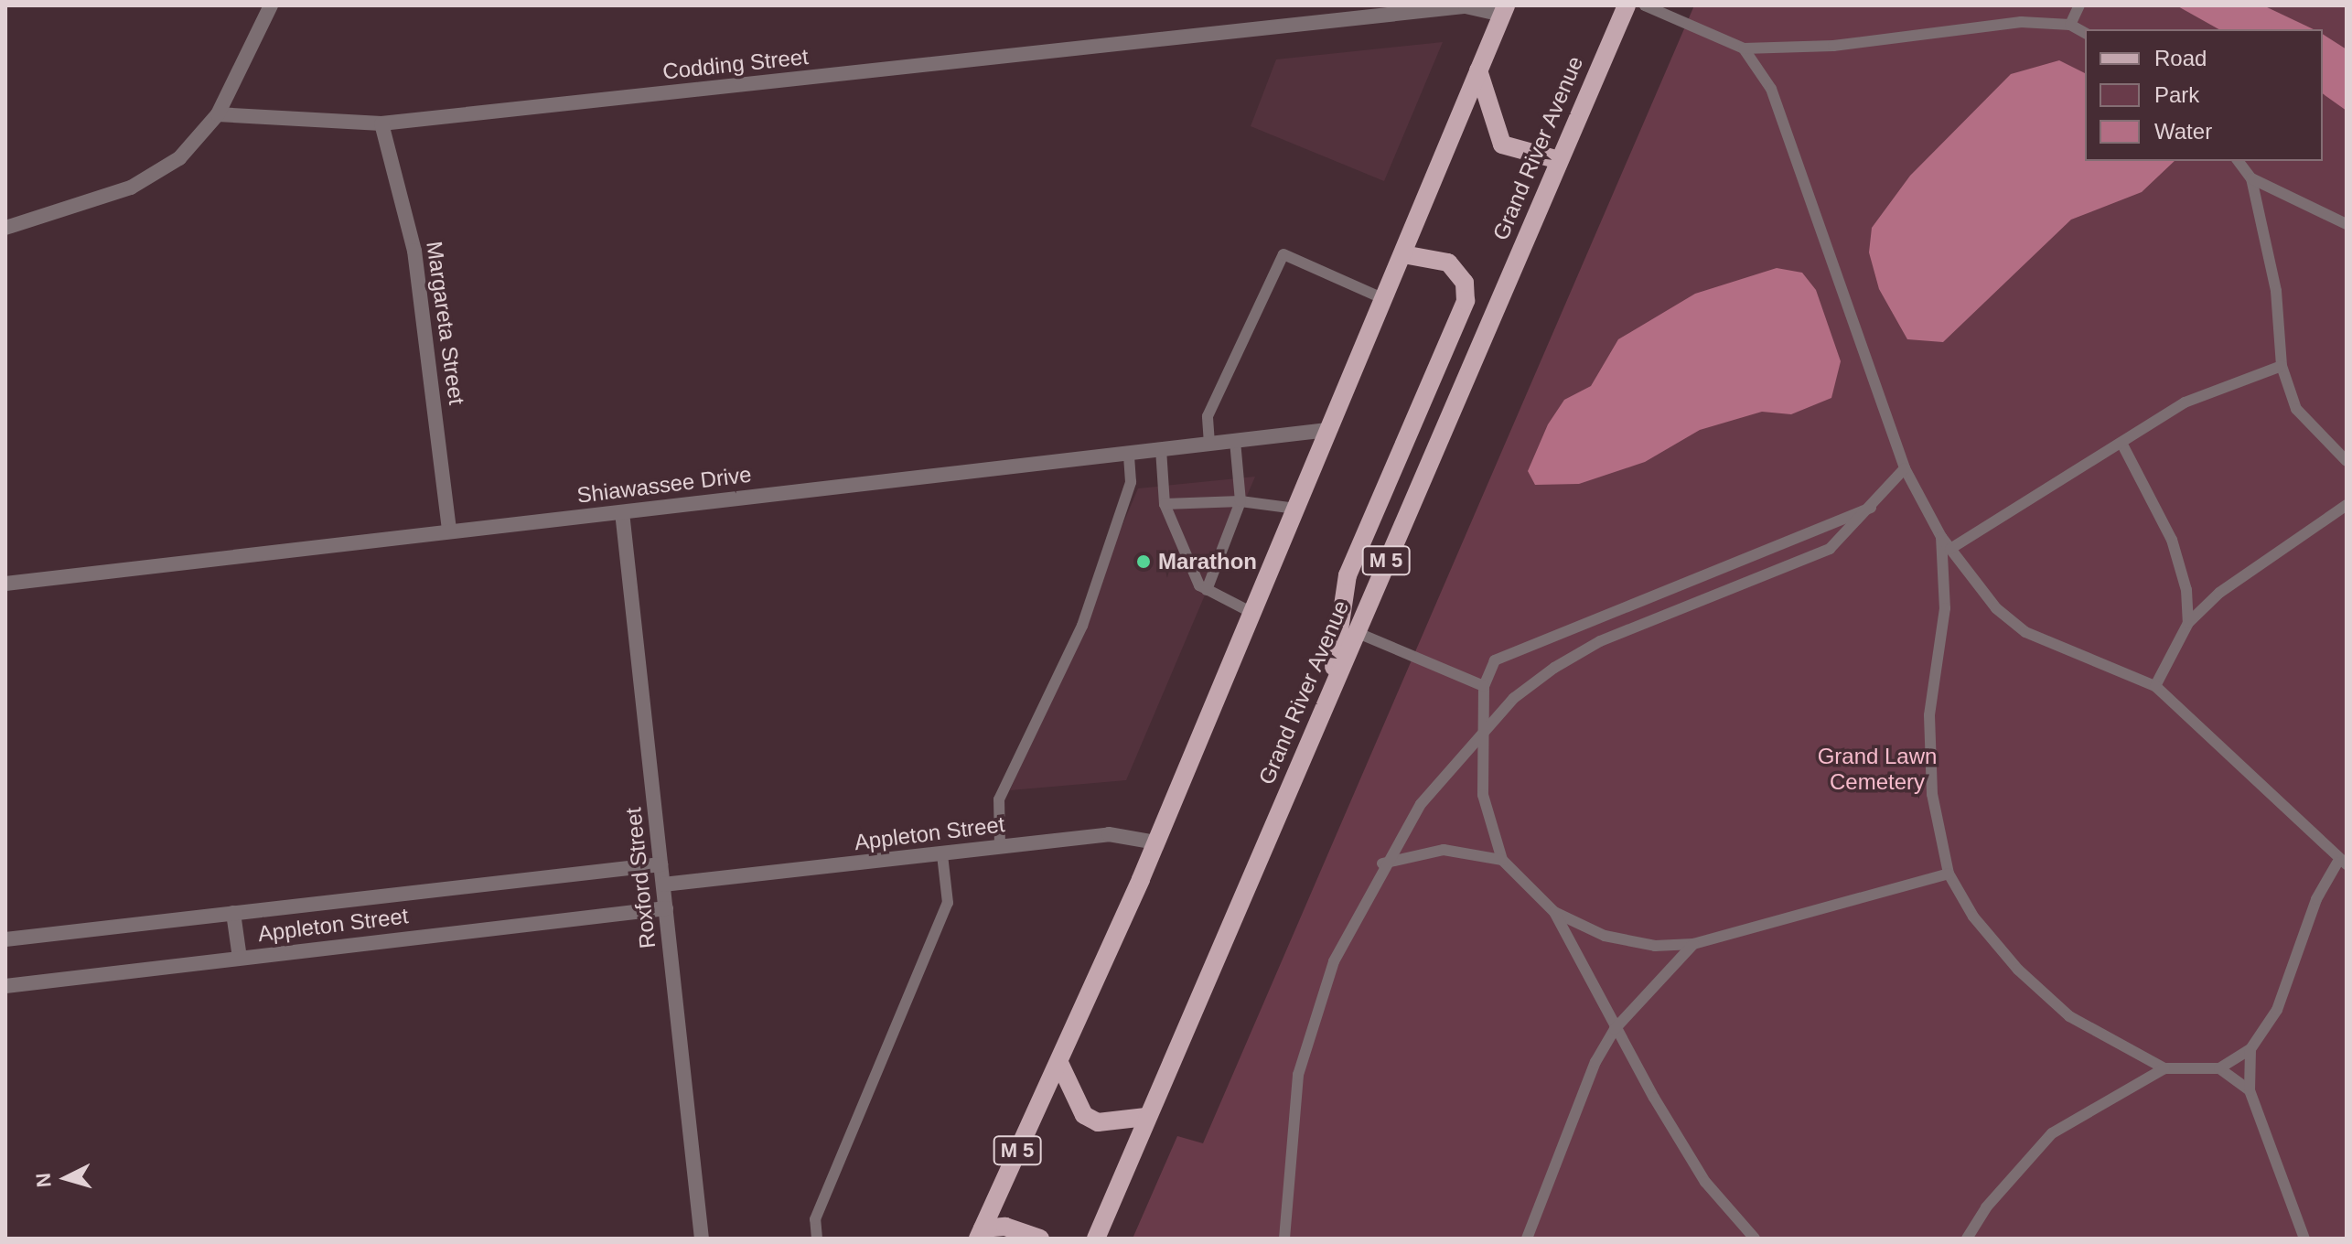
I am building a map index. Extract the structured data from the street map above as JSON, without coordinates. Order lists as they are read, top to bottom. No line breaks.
{"streets":{"main road":["Grand River Avenue","M 5"],"street":["Codding Street","Margareta Street","Shiawassee Drive","Appleton Street","Roxford Street"]},"crossings":[["Codding Street","Margareta Street"],["Codding Street","M 5"],["Margareta Street","Shiawassee Drive"],["Shiawassee Drive","M 5"],["Shiawassee Drive","Roxford Street"],["M 5","Appleton Street"],["Appleton Street","Roxford Street"]],"parks":["Grand Lawn Cemetery"],"places":["Marathon"],"legend":["Road","Park","Water"],"north":"left"}
